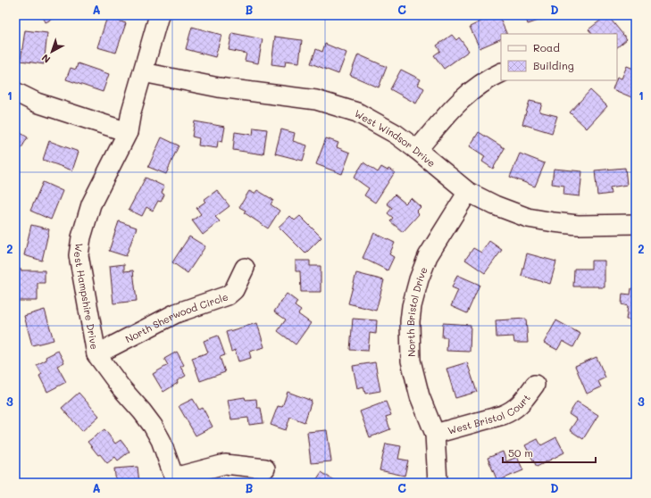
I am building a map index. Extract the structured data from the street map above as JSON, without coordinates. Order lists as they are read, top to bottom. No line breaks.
{"streets":{"street":["West Windsor Drive","West Hampshire Drive","North Bristol Drive","North Sherwood Circle","West Bristol Court"]},"crossings":[["West Windsor Drive","West Hampshire Drive"],["West Windsor Drive","North Bristol Drive"],["West Hampshire Drive","North Sherwood Circle"],["North Bristol Drive","West Bristol Court"]],"legend":["Road","Building"],"scale_bar":"50 m","north":"bottom left","grid":{"columns":["A","B","C","D"],"rows":["1","2","3"]}}
